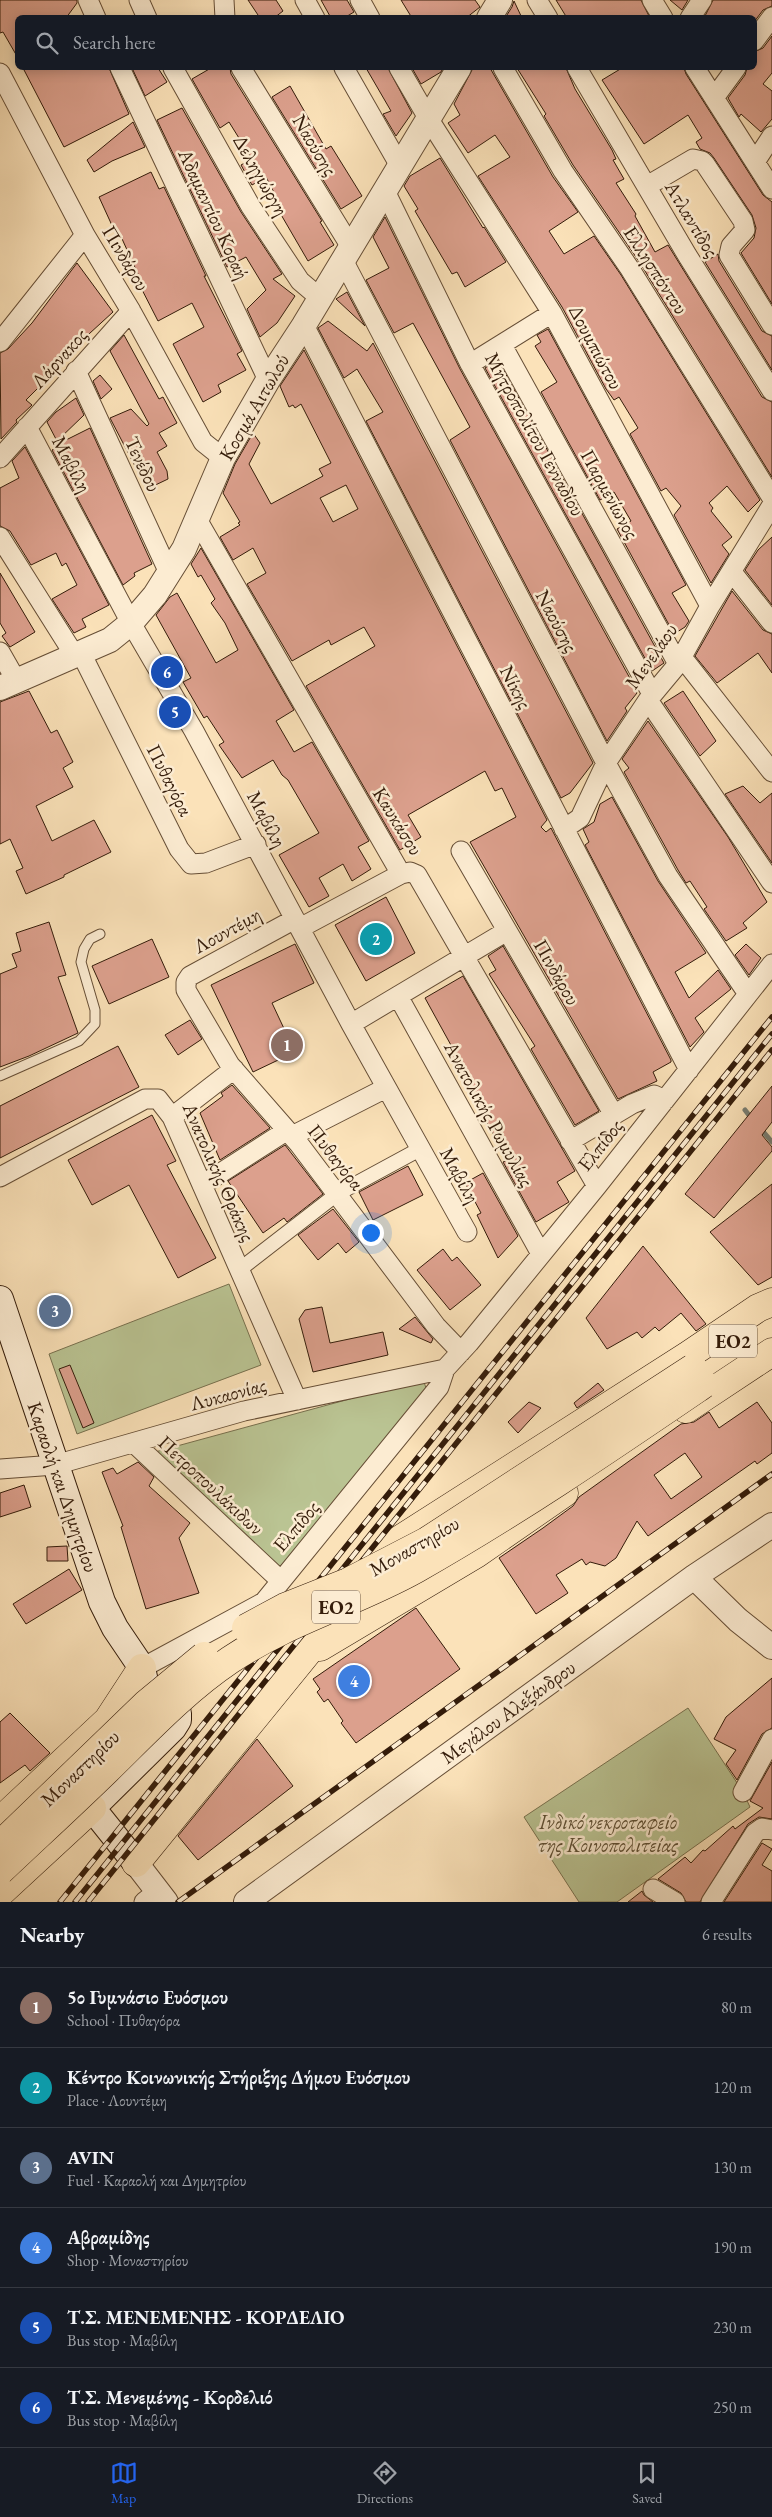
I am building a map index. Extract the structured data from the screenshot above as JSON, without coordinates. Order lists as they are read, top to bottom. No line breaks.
{"streets":{"main road":["ΕΟ2","Καραολή και Δημητρίου","Μοναστηρίου"],"street":["Ναούσης","Δεληγιώργη","Αδαμαντίου Κοραή","Ατλαντίδος","Πινδάρου","Ελλησπόντου","Δουμπιώτου","Λάρνακος","Κοσμά Αιτωλού","Μητροπολίτου Γενναδίου","Μαβίλη","Τενέδου","Παρμενίωνος","Μενελάου","Νίκης","Πυθαγόρα","Καυκάσου","Λουντέμη","Ανατολικής Ρωμυλίας","Ελπίδος","Ανατολικής Θράκης","Λυκαονίας","Πετροπουλάκιδων","Μεγάλου Αλεξάνδρου"]},"crossings":[["Ναούσης","Κοσμά Αιτωλού"],["Ναούσης","Μενελάου"],["Ναούσης","Ελπίδος"],["Δεληγιώργη","Κοσμά Αιτωλού"],["Αδαμαντίου Κοραή","Κοσμά Αιτωλού"],["Πινδάρου","Λάρνακος"],["Πινδάρου","Κοσμά Αιτωλού"],["Ελλησπόντου","Μενελάου"],["Δουμπιώτου","Κοσμά Αιτωλού"],["Δουμπιώτου","Μενελάου"],["Λάρνακος","Μαβίλη"],["Λάρνακος","Τενέδου"],["Κοσμά Αιτωλού","Μητροπολίτου Γενναδίου"],["Κοσμά Αιτωλού","Μαβίλη"],["Κοσμά Αιτωλού","Τενέδου"],["Κοσμά Αιτωλού","Νίκης"],["Κοσμά Αιτωλού","Πυθαγόρα"],["Κοσμά Αιτωλού","Καυκάσου"],["Μητροπολίτου Γενναδίου","Μενελάου"],["Μαβίλη","Πυθαγόρα"],["Μαβίλη","Λουντέμη"],["Παρμενίωνος","Μενελάου"],["Μενελάου","Νίκης"],["Νίκης","Ελπίδος"],["Πυθαγόρα","Λουντέμη"],["Πυθαγόρα","Ελπίδος"],["Καυκάσου","Λουντέμη"],["Καυκάσου","Ελπίδος"],["Ανατολικής Ρωμυλίας","Ελπίδος"],["Ελπίδος","Λυκαονίας"],["Ελπίδος","Πετροπουλάκιδων"],["Ελπίδος","Καραολή και Δημητρίου"],["Ανατολικής Θράκης","Λυκαονίας"],["Λυκαονίας","Πετροπουλάκιδων"],["Λυκαονίας","Καραολή και Δημητρίου"]],"parks":["Ινδικό νεκροταφείο της Κοινοπολιτείας"],"page":{"search":"Search here","pins":["6","5","2","1","3","4"],"heading":["Nearby","6 results"],"list":[{"mark":"1","name":"5ο Γυμνάσιο Ευόσμου","note":"School · Πυθαγόρα","value":"80 m"},{"mark":"2","name":"Κέντρο Κοινωνικής Στήριξης Δήμου Ευόσμου","note":"Place · Λουντέμη","value":"120 m"},{"mark":"3","name":"AVIN","note":"Fuel · Καραολή και Δημητρίου","value":"130 m"},{"mark":"4","name":"Αβραμίδης","note":"Shop · Μοναστηρίου","value":"190 m"},{"mark":"5","name":"Τ.Σ. ΜΕΝΕΜΕΝΗΣ - ΚΟΡΔΕΛΙΟ","note":"Bus stop · Μαβίλη","value":"230 m"},{"mark":"6","name":"Τ.Σ. Μενεμένης - Κορδελιό","note":"Bus stop · Μαβίλη","value":"250 m"}],"nav":["Map","Directions","Saved"]}}
